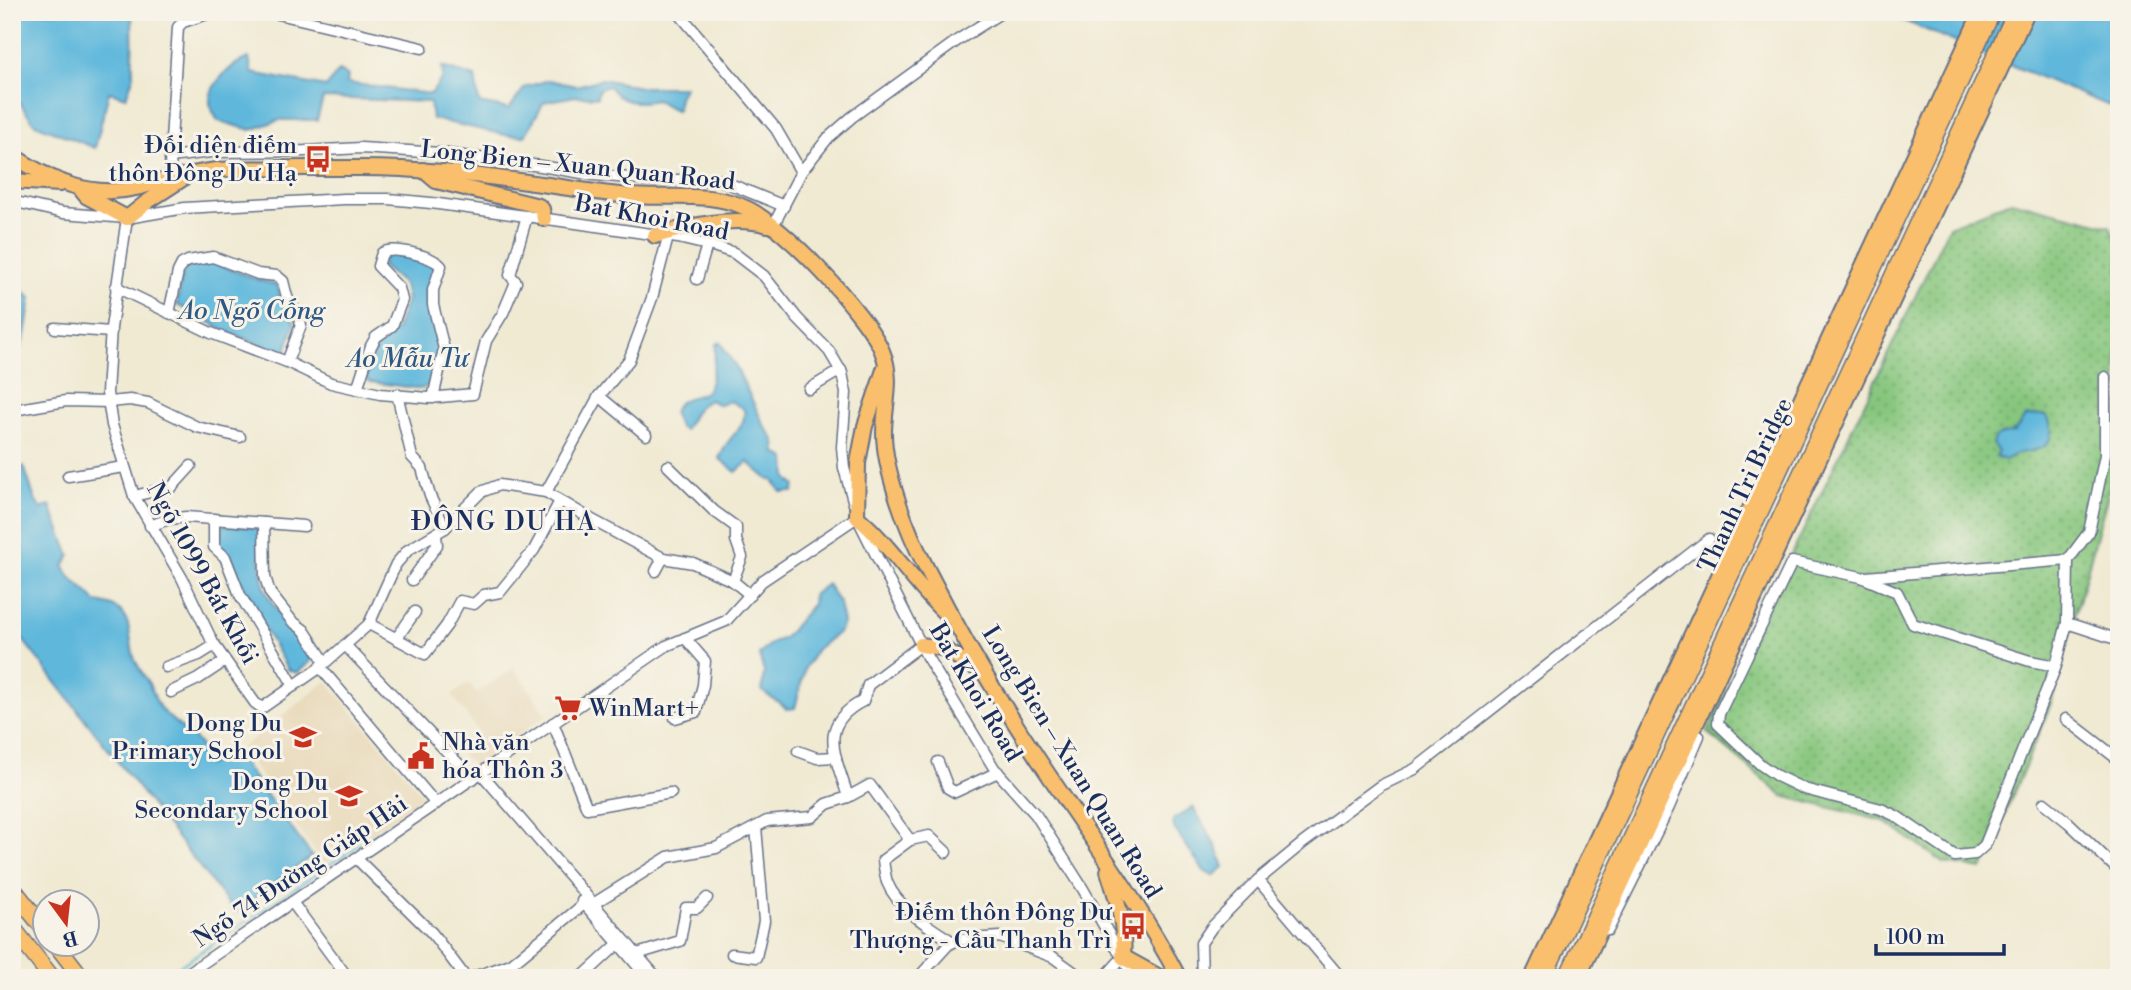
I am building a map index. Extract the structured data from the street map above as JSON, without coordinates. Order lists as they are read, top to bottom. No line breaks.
{"streets":{"highway":["Thanh Tri Bridge"],"main road":["Long Bien – Xuan Quan Road"],"street":["Bat Khoi Road","Ngõ 1099 Bát Khối","Ngõ 74 Đường Giáp Hải"]},"crossings":[["Bat Khoi Road","Ngõ 1099 Bát Khối"],["Bat Khoi Road","Ngõ 74 Đường Giáp Hải"]],"districts":["ĐÔNG DƯ HẠ"],"water":["Ao Ngõ Cống","Ao Mẫu Tư"],"places":{"bus stop":["Đối diện điếm thôn Đông Dư Hạ","Điếm thôn Đông Dư Thượng - Cầu Thanh Trì"],"supermarket":["WinMart+"],"school or university":["Dong Du Primary School","Dong Du Secondary School"],"public building":["Nhà văn hóa Thôn 3"]},"scale_bar":"100 m","north":"bottom"}
